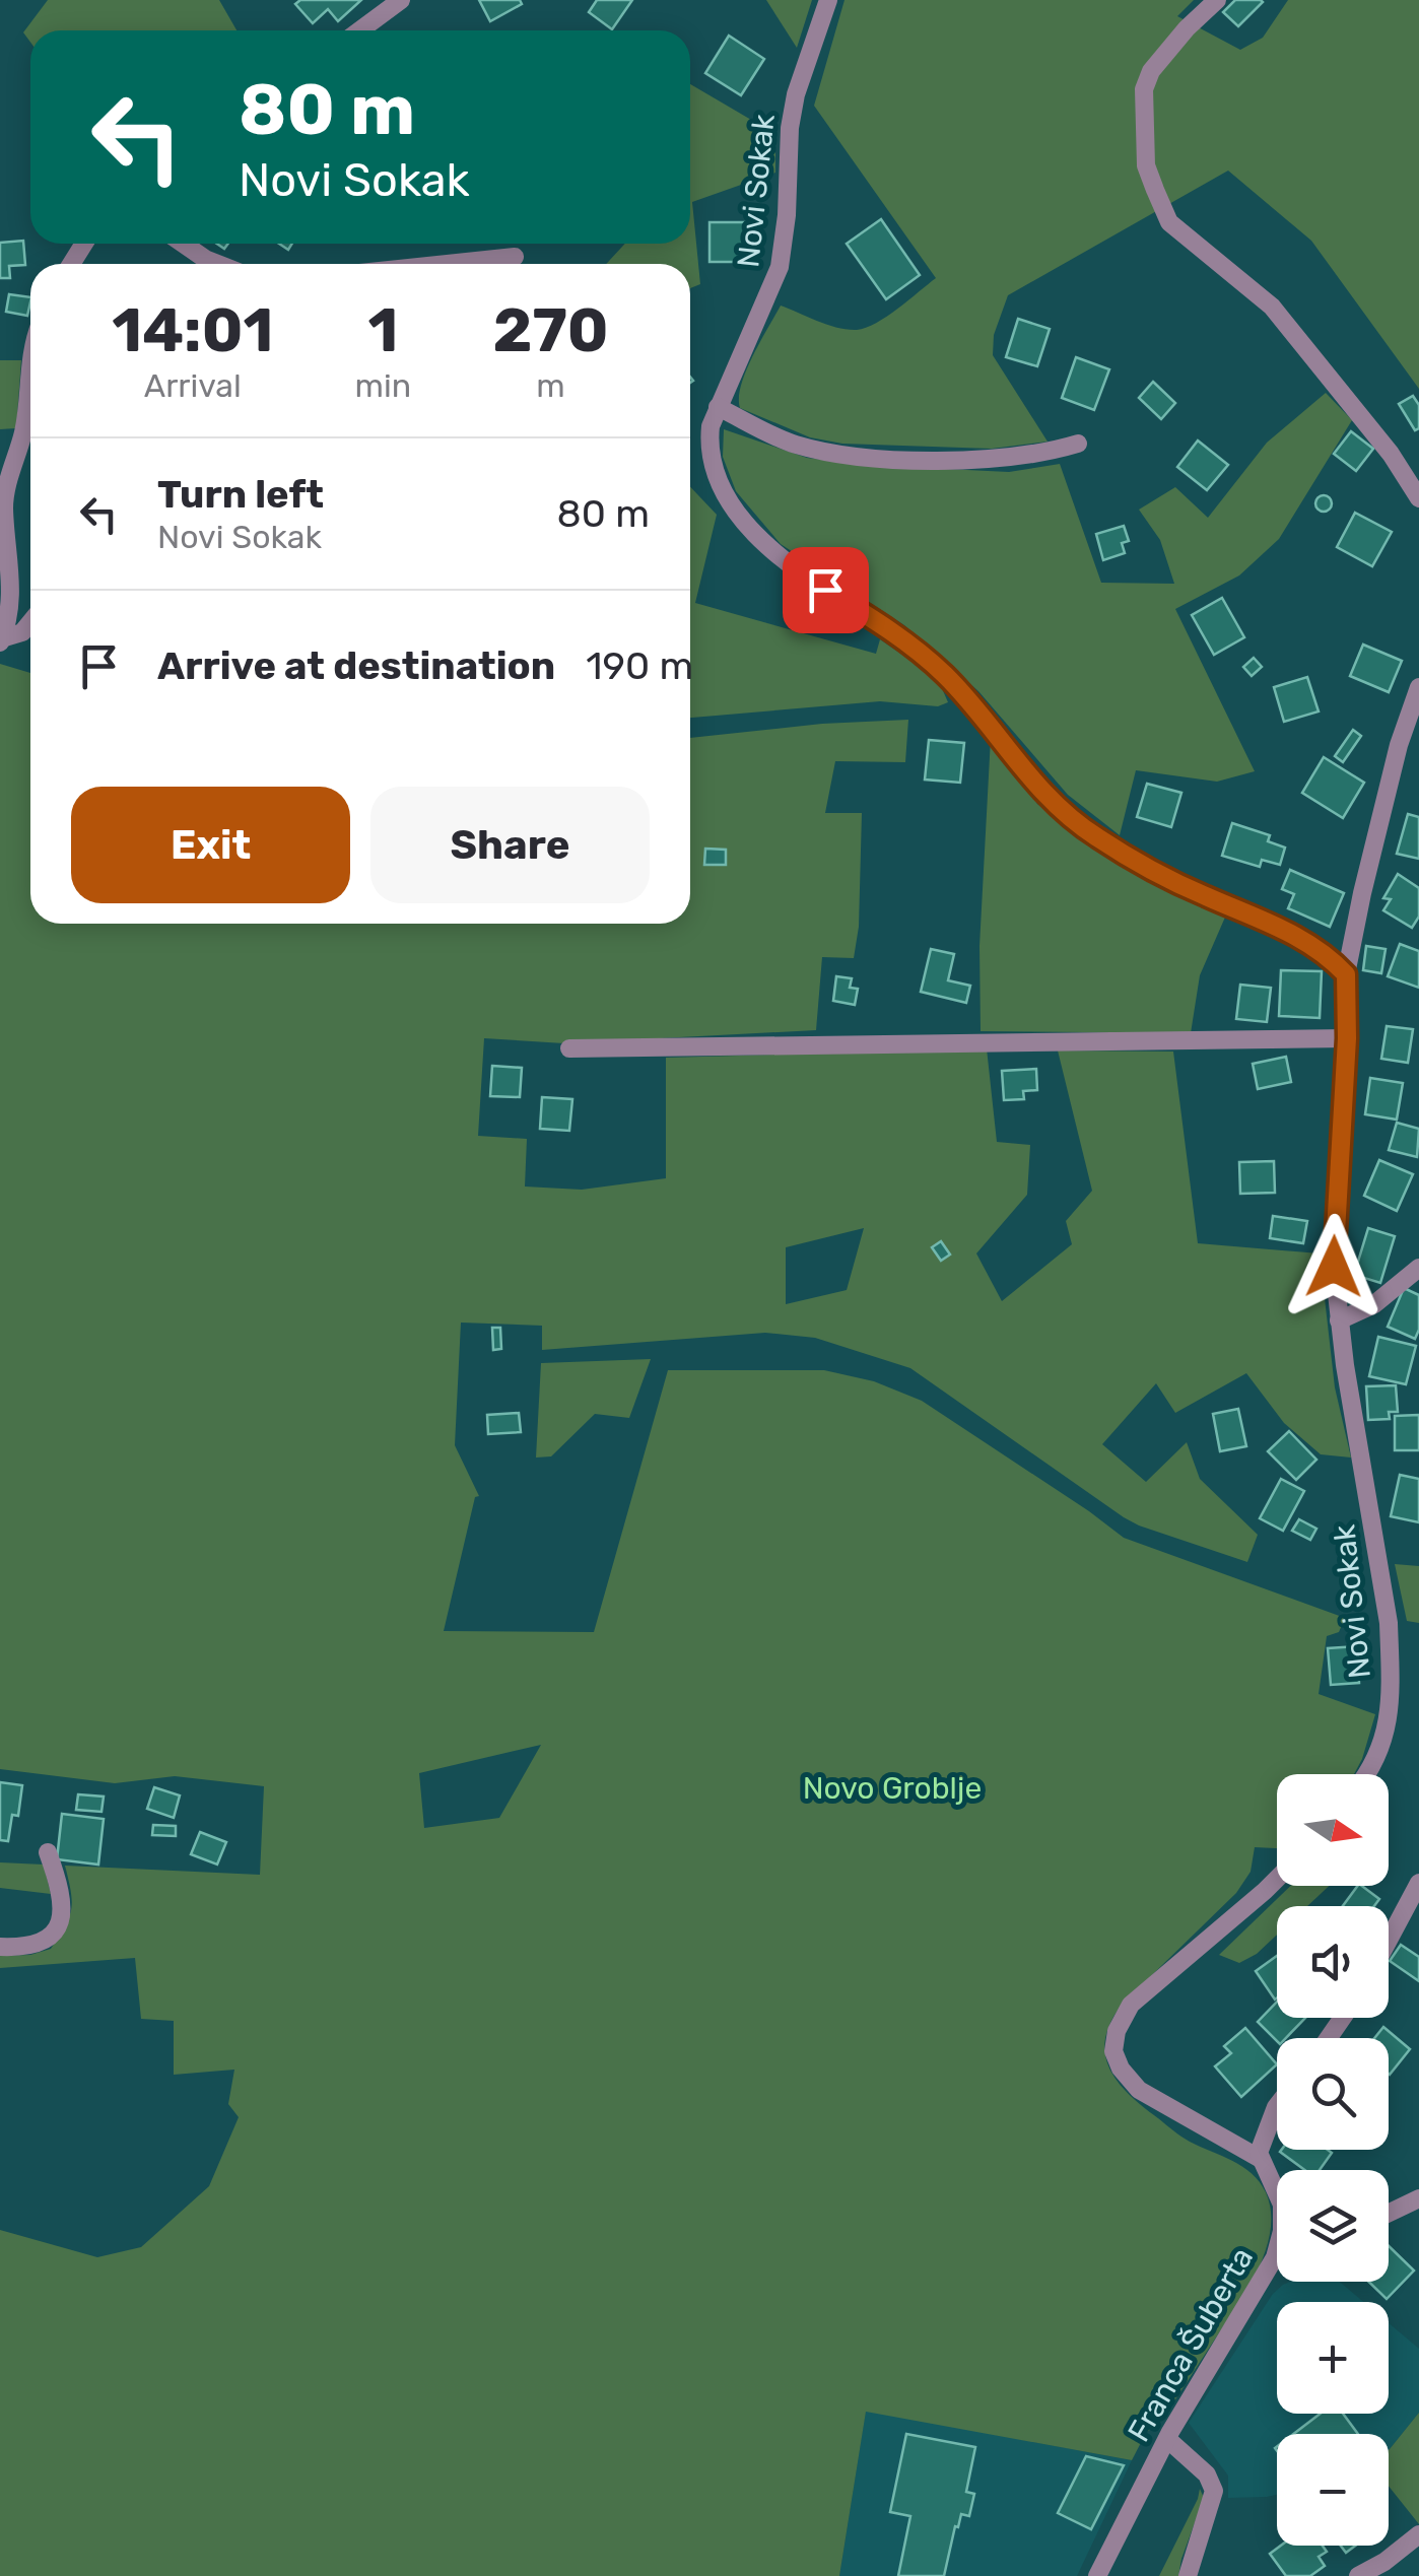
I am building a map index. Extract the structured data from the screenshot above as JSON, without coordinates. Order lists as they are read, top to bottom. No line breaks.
{"streets":{"street":["Novi Sokak","Franca Šuberta"]},"parks":["Novo Groblje"],"north":"right","page":{"turn":["80 m","Novi Sokak"],"eta":["14:01","Arrival","1","min","270","m"],"list":[{"name":"Turn left","note":"Novi Sokak","value":"80 m"},{"name":"Arrive at destination","value":"190 m"}],"buttons":["Exit","Share"],"map_buttons":["+","−"]}}
